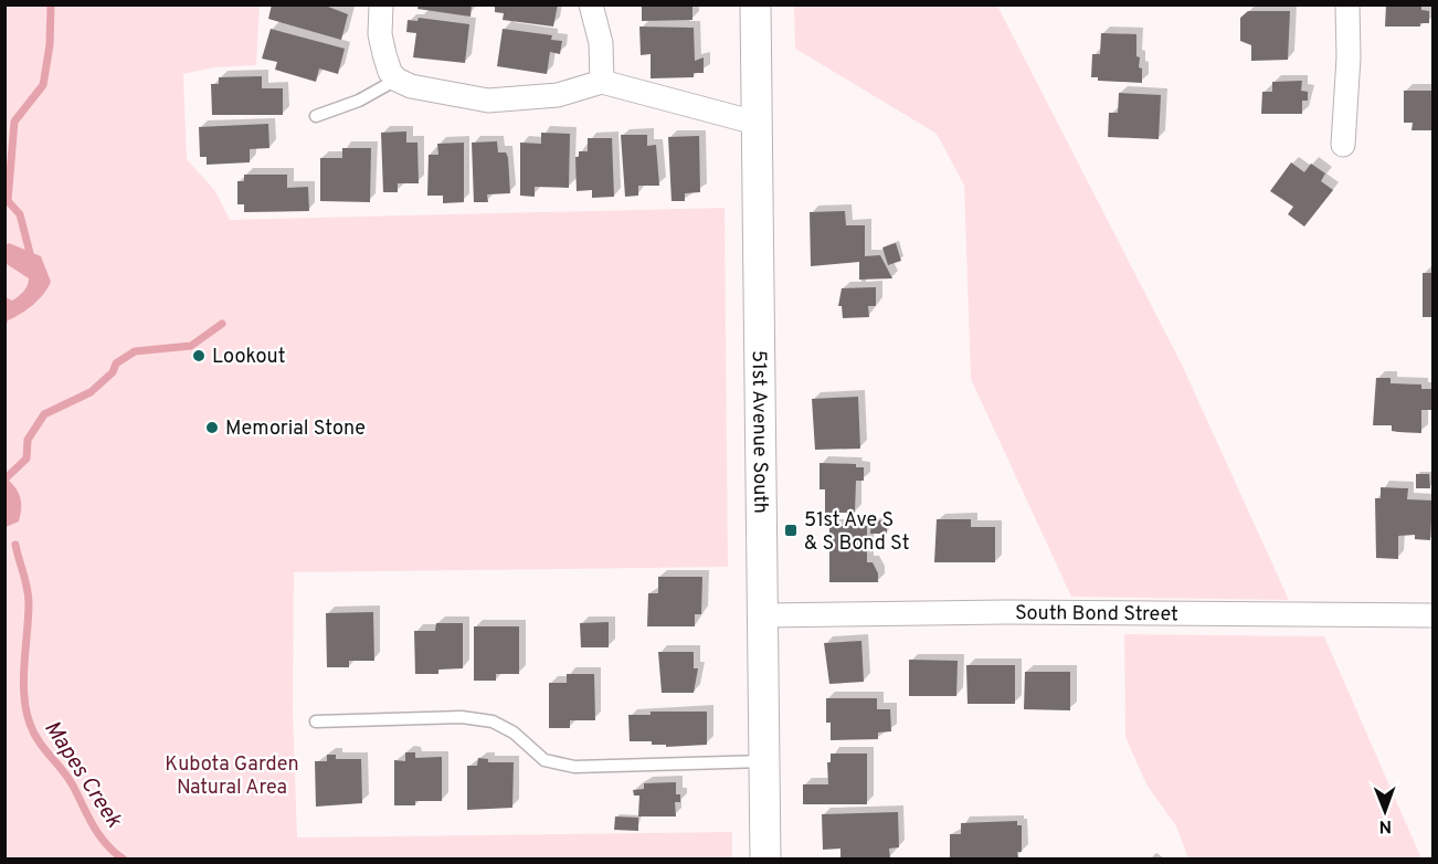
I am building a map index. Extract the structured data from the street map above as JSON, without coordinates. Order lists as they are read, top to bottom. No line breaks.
{"streets":{"street":["51st Avenue South","South Bond Street"]},"crossings":[["51st Avenue South","South Bond Street"]],"water":["Mapes Creek"],"parks":["Kubota Garden Natural Area"],"places":{"other":["Lookout","Memorial Stone"],"transit":["51st Ave S & S Bond St"]},"north":"bottom"}
